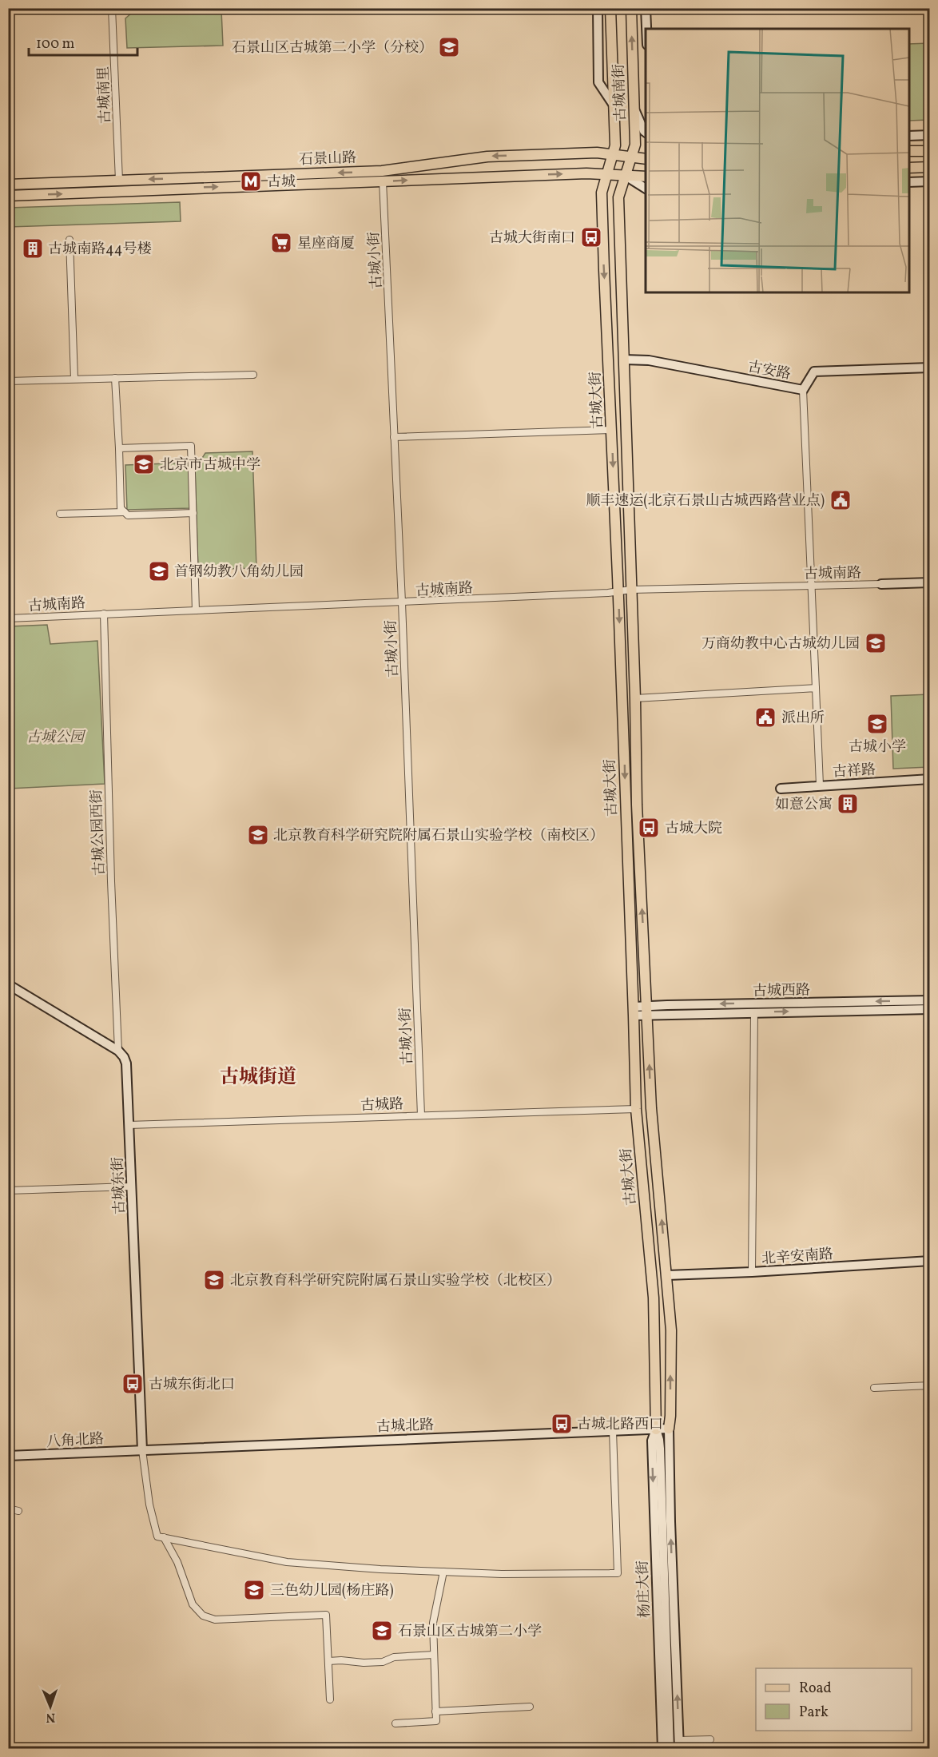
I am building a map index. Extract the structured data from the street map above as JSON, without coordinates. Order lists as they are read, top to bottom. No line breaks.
{"streets":{"main road":["古城南街","石景山路","古城大街"],"street":["古城南里","古城小街","古安路","古城南路","古祥路","古城公园西街","古城西路","古城路","古城东街","北辛安南路","古城北路","八角北路","杨庄大街"]},"crossings":[["古城南街","石景山路"],["古城南街","古城大街"],["古城南里","石景山路"],["石景山路","古城小街"],["石景山路","古城大街"],["古城小街","古城南路"],["古城小街","古城路"],["古安路","古城大街"],["古城大街","古城南路"],["古城大街","古城西路"],["古城大街","古城路"],["古城大街","北辛安南路"],["古城大街","古城北路"],["古城大街","杨庄大街"],["古城南路","古城公园西街"],["古城公园西街","古城东街"],["古城路","古城东街"],["古城东街","古城北路"],["古城东街","八角北路"],["古城北路","八角北路"],["古城北路","杨庄大街"]],"districts":["古城街道"],"parks":["古城公园"],"places":{"school or university":["石景山区古城第二小学（分校）","北京市古城中学","首钢幼教八角幼儿园","万商幼教中心古城幼儿园","古城小学","北京教育科学研究院附属石景山实验学校（南校区）","北京教育科学研究院附属石景山实验学校（北校区）","三色幼儿园(杨庄路)","石景山区古城第二小学"],"metro station":["古城"],"bus stop":["古城大街南口","古城大院","古城东街北口","古城北路西口"],"supermarket":["星座商厦"],"building":["古城南路44号楼","如意公寓"],"public building":["顺丰速运(北京石景山古城西路营业点)","派出所"]},"legend":["Road","Park"],"scale_bar":"100 m","north":"bottom"}
